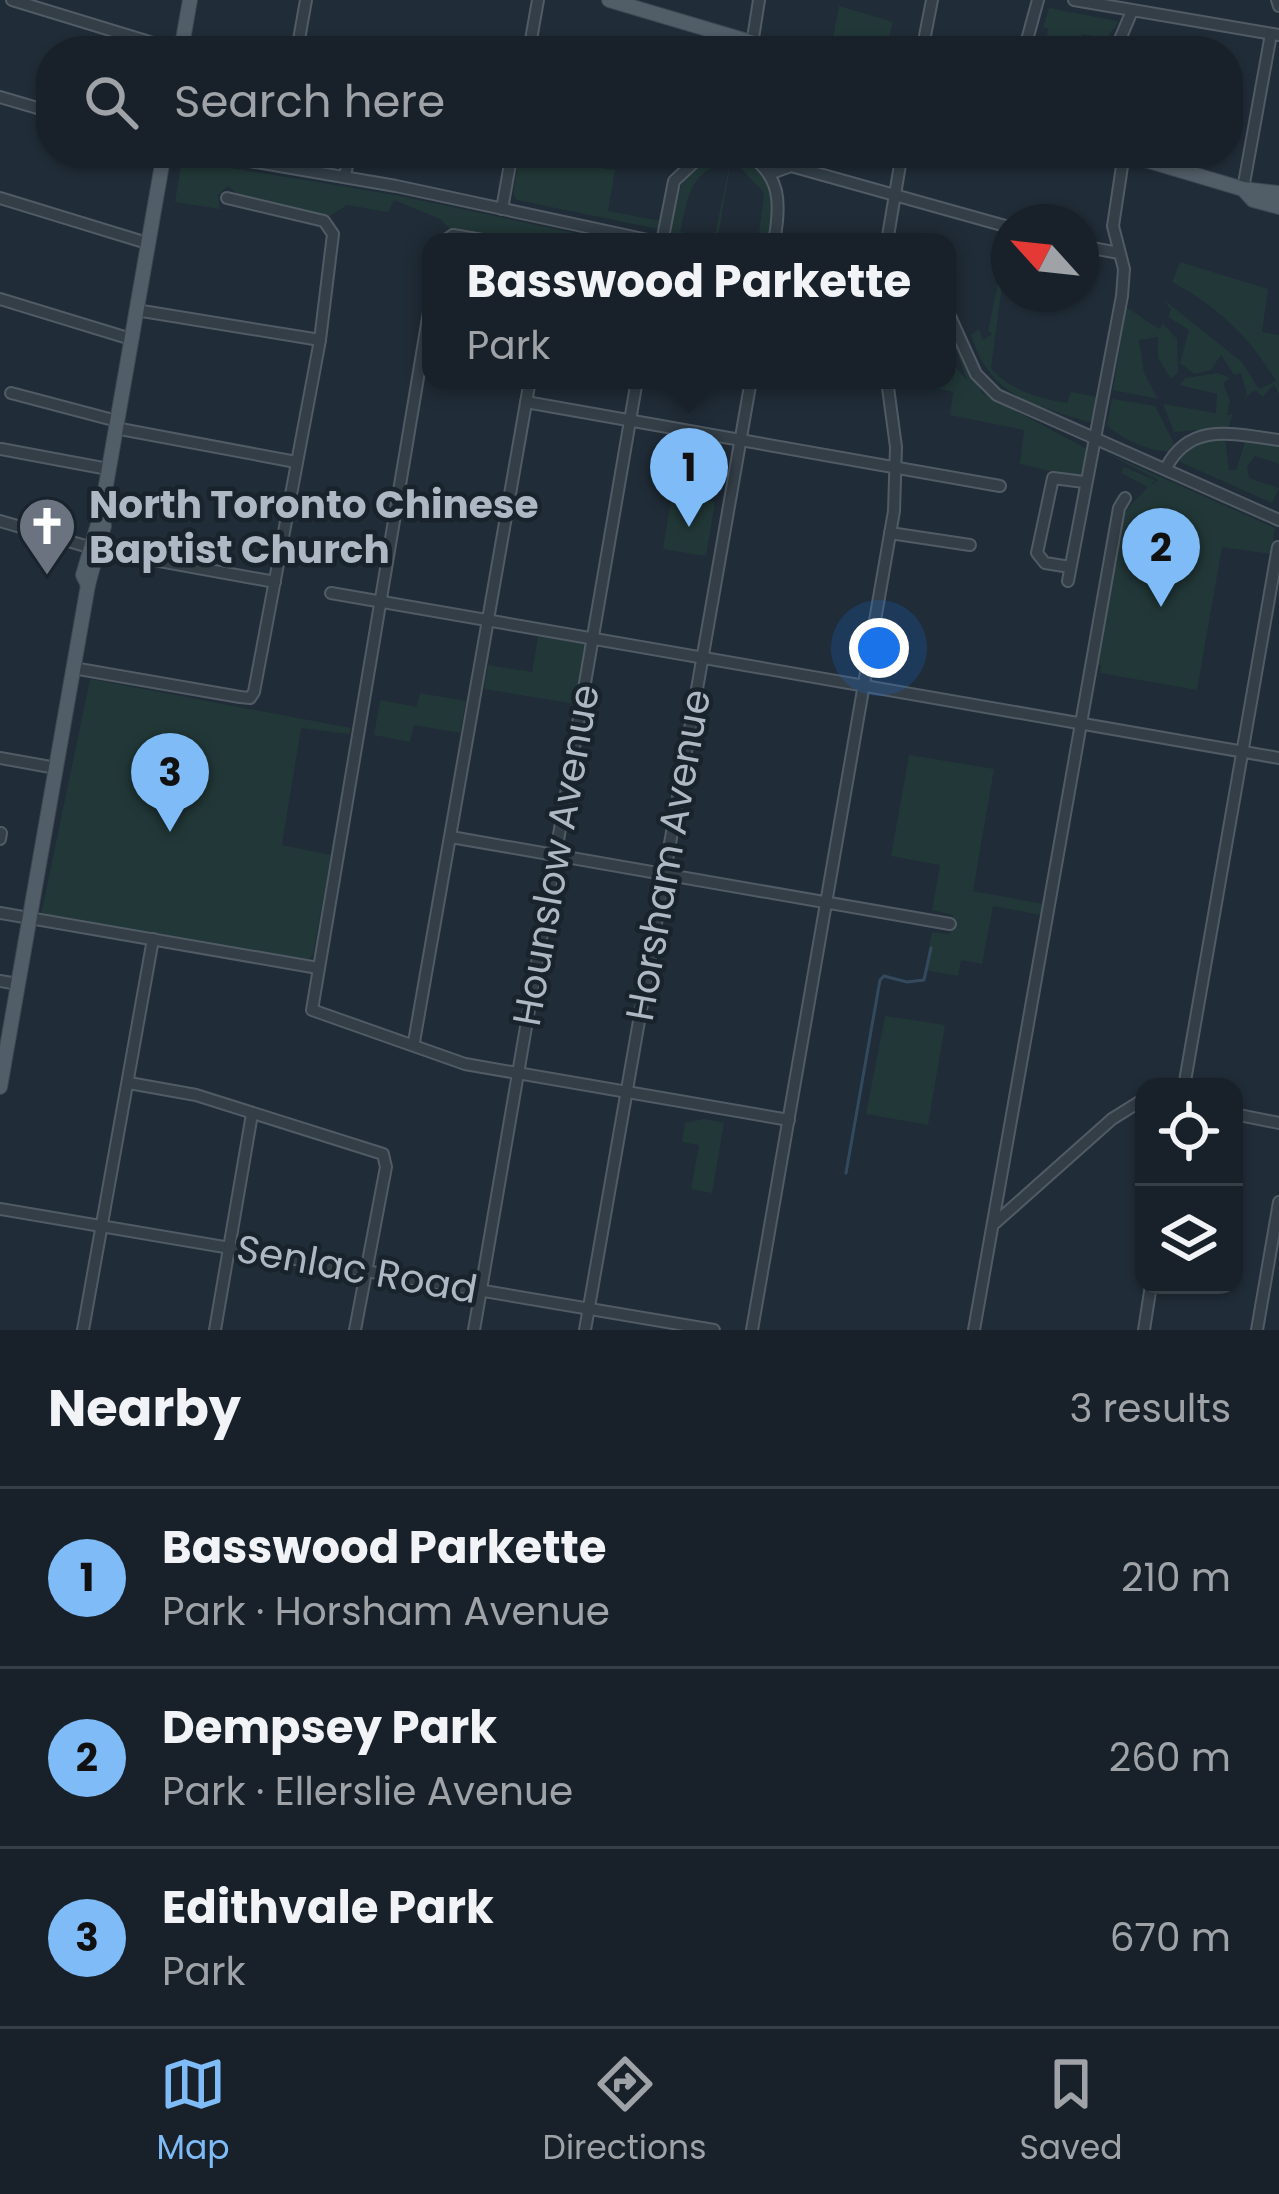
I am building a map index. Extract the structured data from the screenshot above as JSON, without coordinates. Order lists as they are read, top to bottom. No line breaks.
{"streets":{"street":["Hounslow Avenue","Horsham Avenue","Senlac Road"]},"crossings":[["Hounslow Avenue","Senlac Road"],["Horsham Avenue","Senlac Road"]],"places":{"church":["North Toronto Chinese Baptist Church"]},"north":"top left","page":{"search":"Search here","popup":["Basswood Parkette","Park"],"pins":["1","2","3"],"heading":["Nearby","3 results"],"list":[{"mark":"1","name":"Basswood Parkette","note":"Park · Horsham Avenue","value":"210 m"},{"mark":"2","name":"Dempsey Park","note":"Park · Ellerslie Avenue","value":"260 m"},{"mark":"3","name":"Edithvale Park","note":"Park","value":"670 m"}],"nav":["Map","Directions","Saved"]}}
